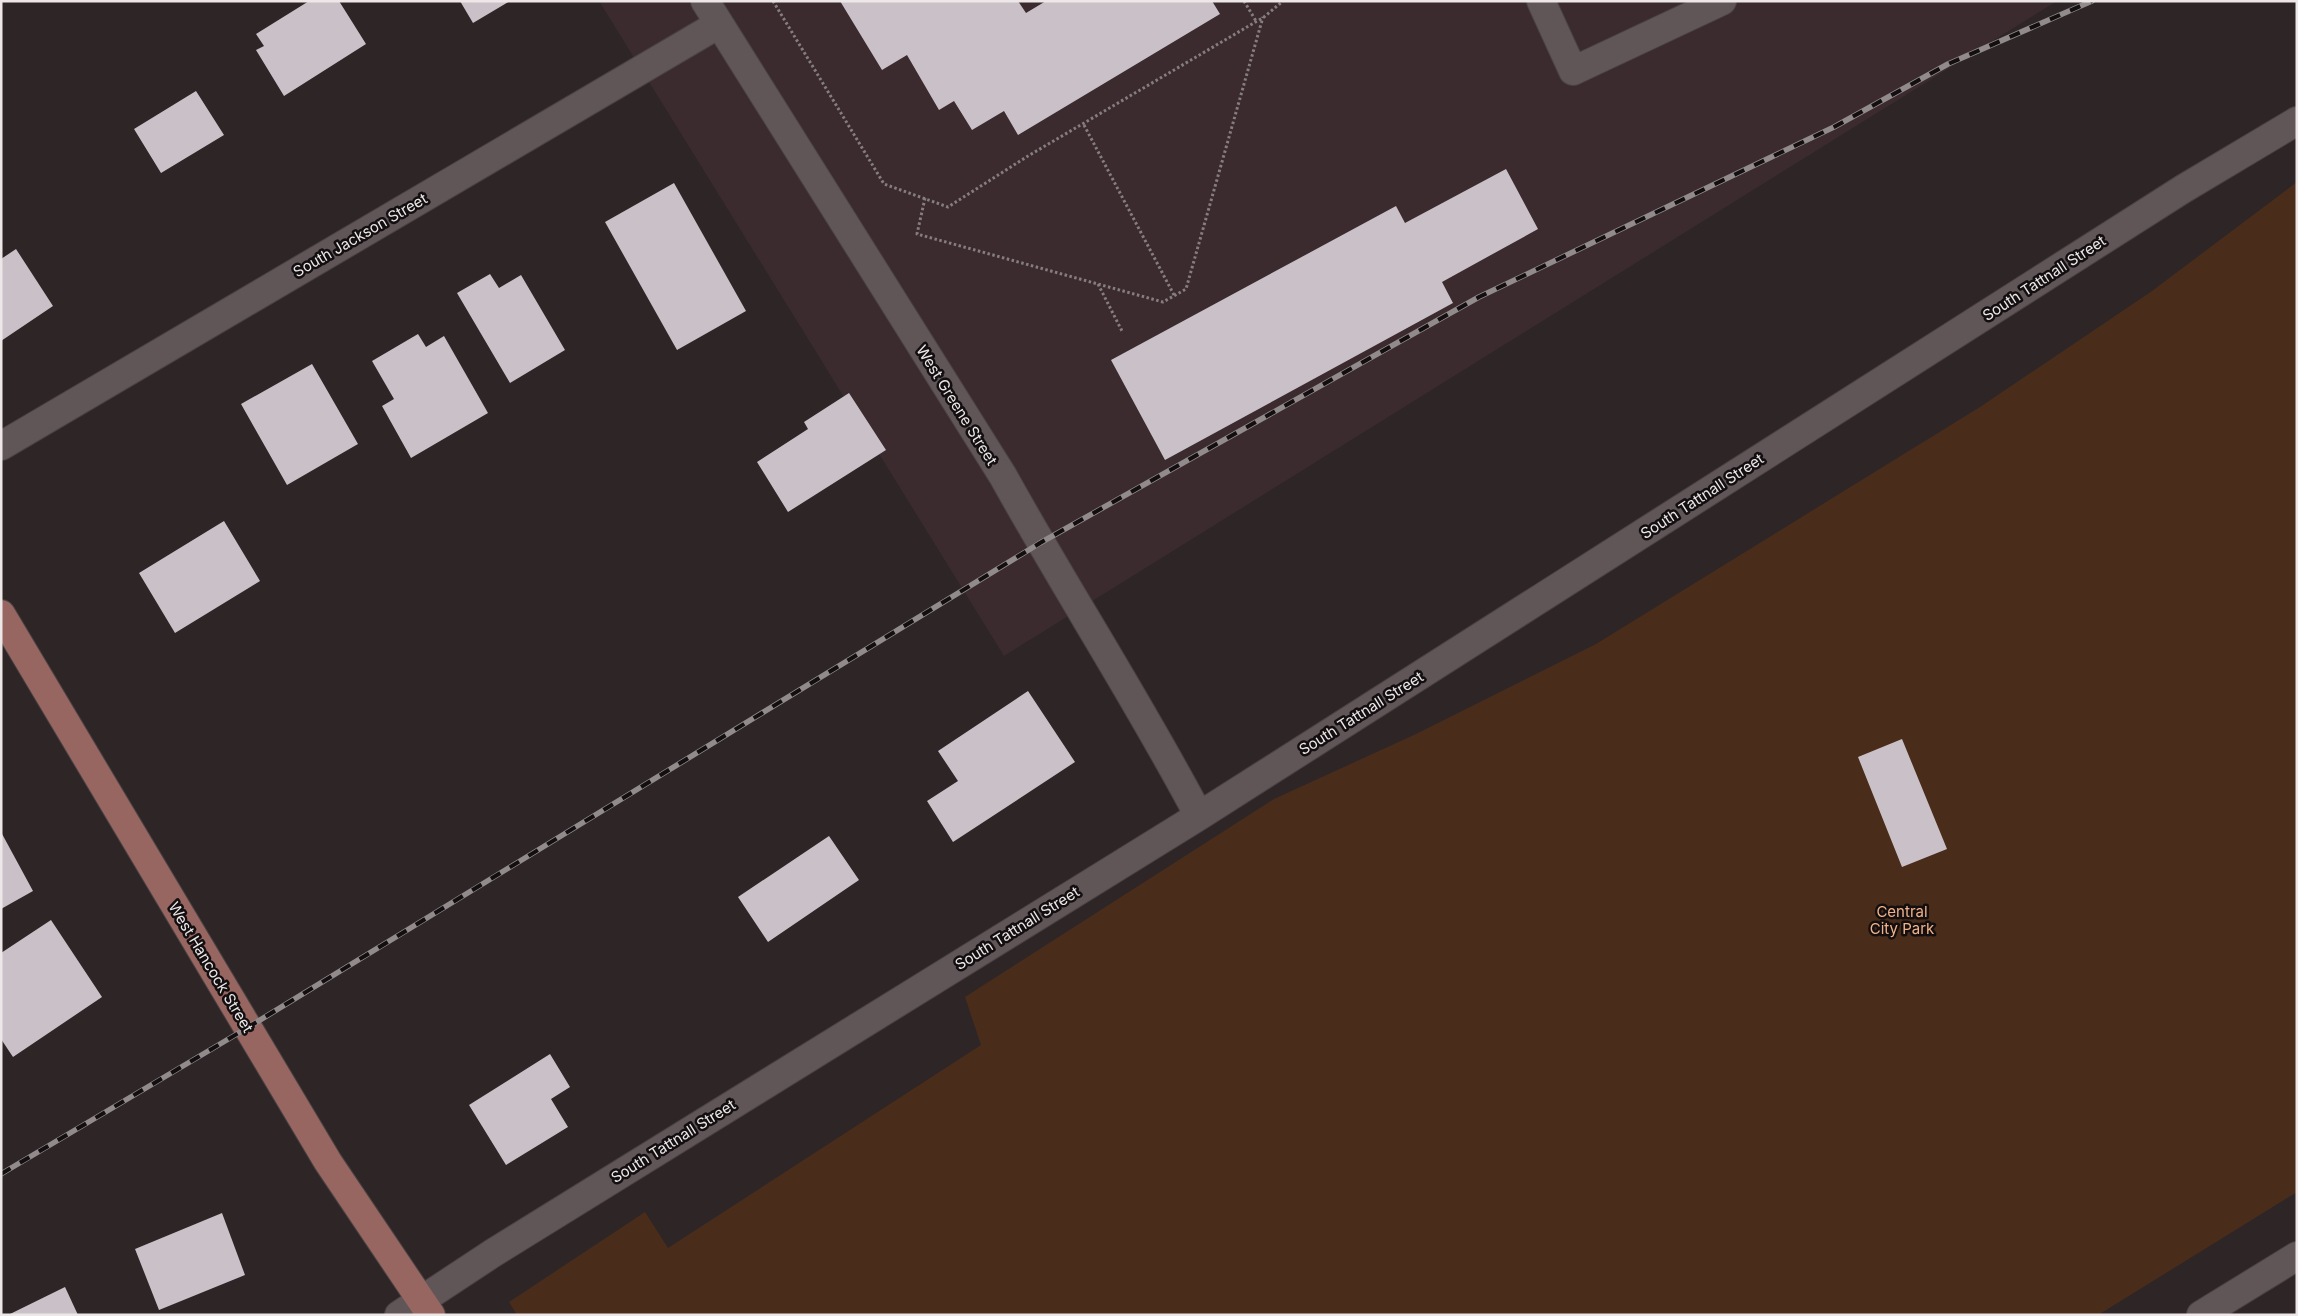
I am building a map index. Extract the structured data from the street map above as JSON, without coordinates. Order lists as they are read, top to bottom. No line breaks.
{"streets":{"main road":["West Hancock Street"],"street":["South Jackson Street","South Tattnall Street","West Greene Street"]},"crossings":[["South Jackson Street","West Greene Street"],["South Tattnall Street","West Greene Street"],["South Tattnall Street","West Hancock Street"]],"parks":["Central City Park"]}
